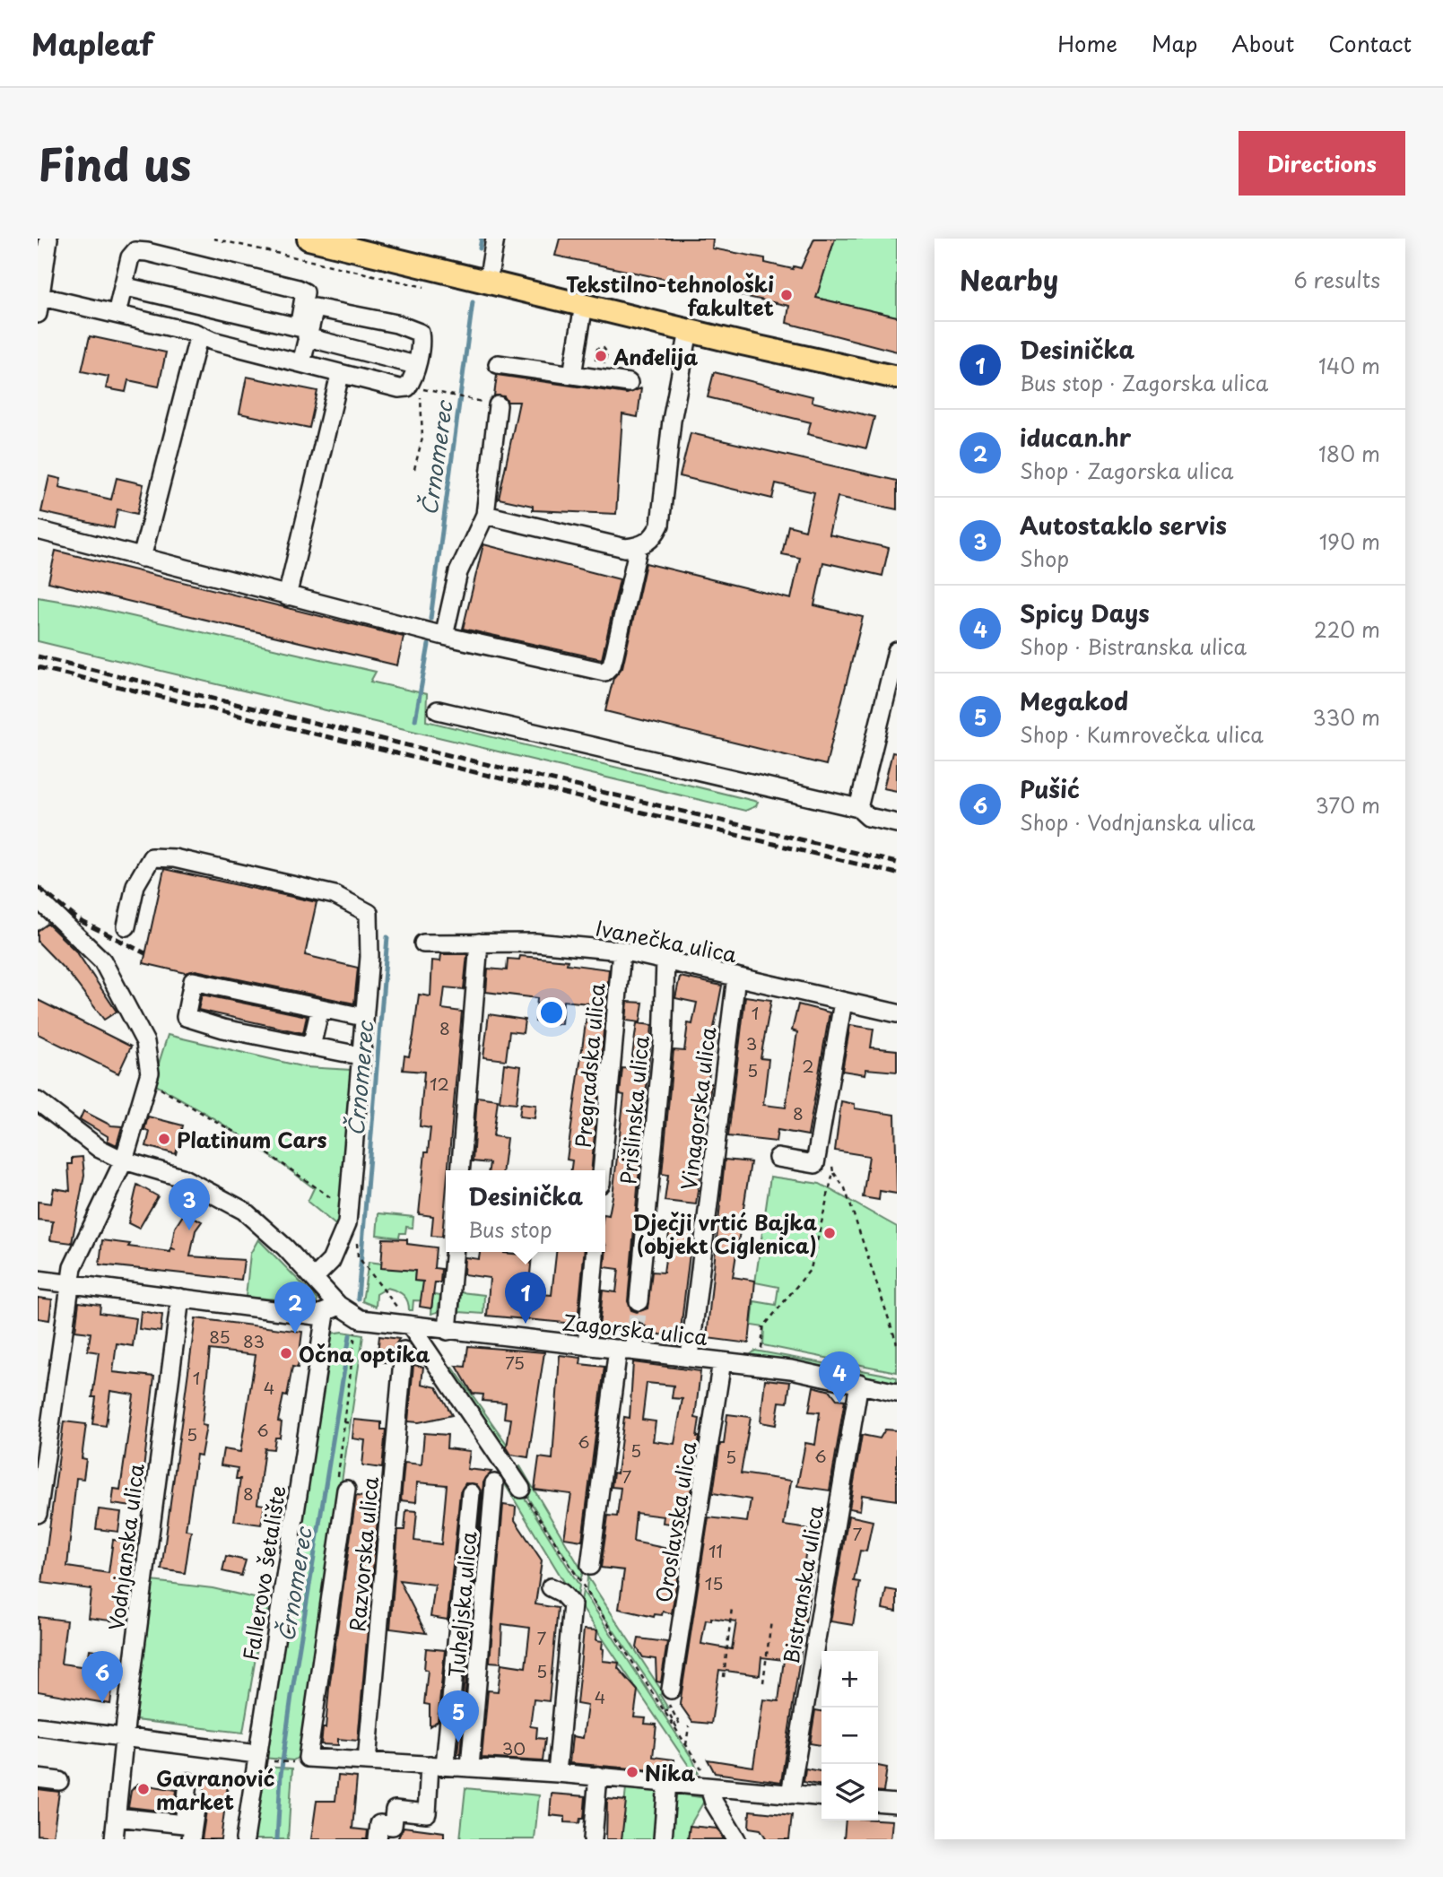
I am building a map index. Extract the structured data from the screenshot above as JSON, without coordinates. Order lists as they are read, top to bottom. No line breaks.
{"streets":{"street":["Ivanečka ulica","Pregradska ulica","Vinagorska ulica","Prišlinska ulica","Zagorska ulica","Oroslavska ulica","Vodnjanska ulica","Razvorska ulica","Fallerovo šetalište","Bistranska ulica","Tuheljska ulica"]},"crossings":[["Ivanečka ulica","Pregradska ulica"],["Ivanečka ulica","Vinagorska ulica"],["Ivanečka ulica","Prišlinska ulica"],["Vinagorska ulica","Zagorska ulica"],["Zagorska ulica","Oroslavska ulica"],["Zagorska ulica","Vodnjanska ulica"],["Zagorska ulica","Fallerovo šetalište"],["Zagorska ulica","Bistranska ulica"]],"water":["Črnomerec"],"places":["Tekstilno-tehnološki fakultet","Anđelija","Platinum Cars","Dječji vrtić Bajka (objekt Ciglenica)","Očna optika","Nika","Gavranović market"],"house_numbers":["1","8","3","2","5","12","8","85","83","75","1","4","6","5","6","5","6","5","7","8","7","11","15","7","5","4","30"],"page":{"header":"Mapleaf","nav":["Home","Map","About","Contact"],"title":"Find us","buttons":"Directions","heading":["Nearby","6 results"],"list":[{"mark":"1","name":"Desinička","note":"Bus stop · Zagorska ulica","value":"140 m"},{"mark":"2","name":"iducan.hr","note":"Shop · Zagorska ulica","value":"180 m"},{"mark":"3","name":"Autostaklo servis","note":"Shop","value":"190 m"},{"mark":"4","name":"Spicy Days","note":"Shop · Bistranska ulica","value":"220 m"},{"mark":"5","name":"Megakod","note":"Shop · Kumrovečka ulica","value":"330 m"},{"mark":"6","name":"Pušić","note":"Shop · Vodnjanska ulica","value":"370 m"}],"popup":["Desinička","Bus stop"],"pins":["3","1","2","4","6","5"],"map_buttons":["+","−"]}}
